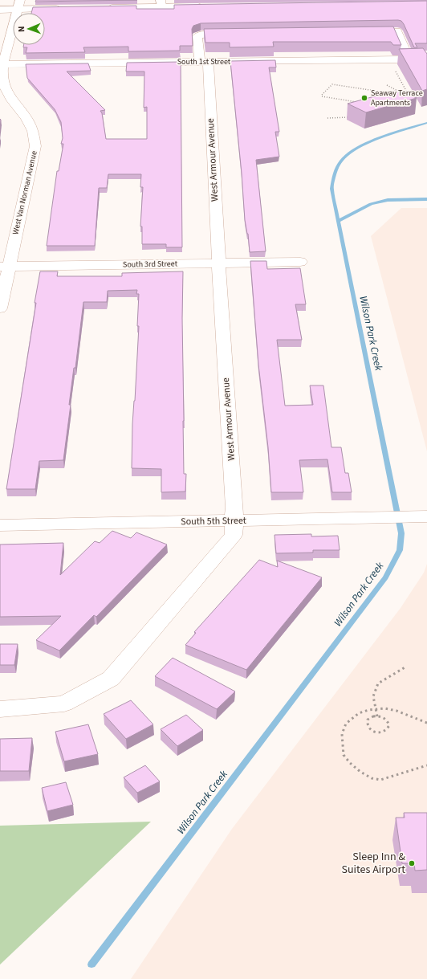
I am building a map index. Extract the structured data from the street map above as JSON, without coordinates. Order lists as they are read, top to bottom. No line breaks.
{"streets":{"street":["South 1st Street","West Armour Avenue","West Van Norman Avenue","South 3rd Street","South 5th Street"]},"crossings":[["South 1st Street","West Armour Avenue"],["South 1st Street","West Van Norman Avenue"],["West Armour Avenue","South 3rd Street"],["West Armour Avenue","South 5th Street"],["West Van Norman Avenue","South 3rd Street"]],"water":["Wilson Park Creek"],"places":["Seaway Terrace Apartments","Sleep Inn & Suites Airport"],"north":"left"}
